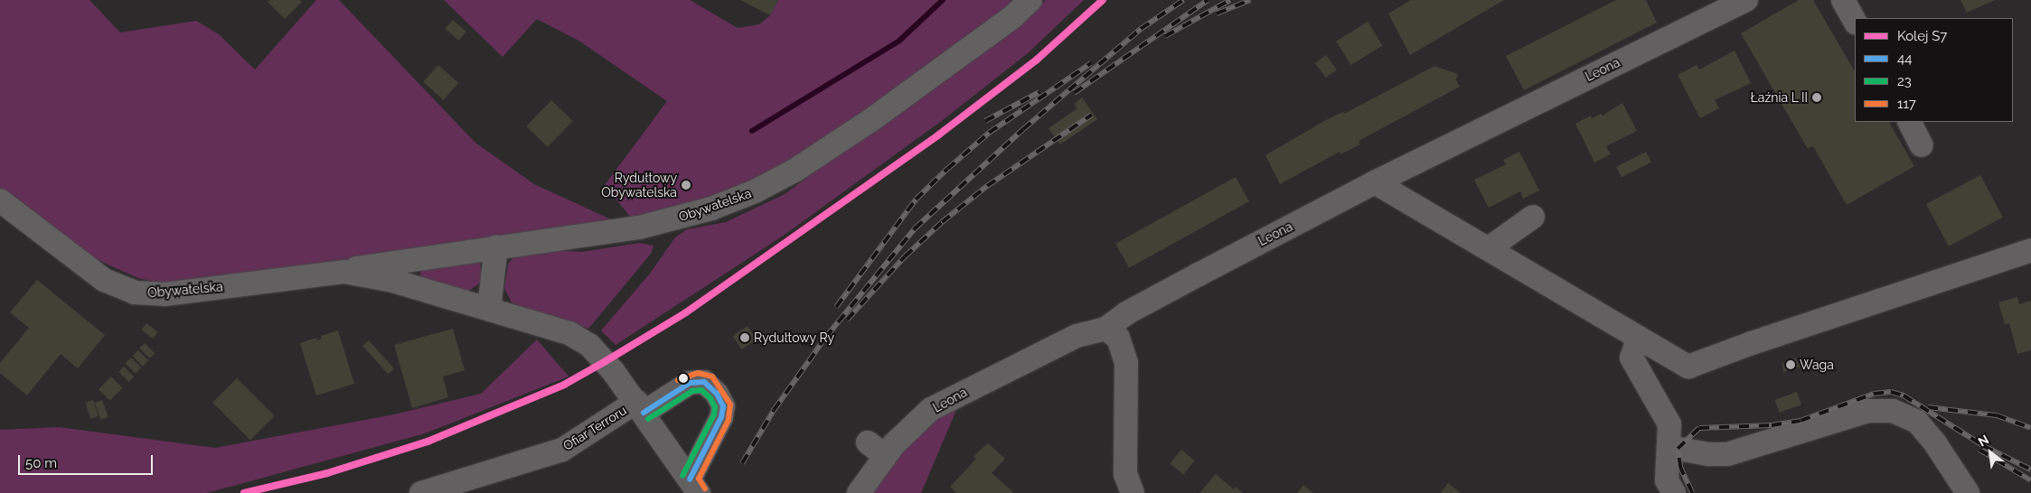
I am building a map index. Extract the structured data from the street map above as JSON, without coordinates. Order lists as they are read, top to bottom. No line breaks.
{"streets":{"street":["Leona","Obywatelska","Ofiar Terroru"]},"crossings":[["Obywatelska","Ofiar Terroru"]],"places":["Łaźnia L II","Rydułtowy Obywatelska","Rydułtowy Ry","Waga"],"lines":["rail line S7","transit line 117","transit line 44","transit line 23"],"legend":["Kolej S7","44","23","117"],"scale_bar":"50 m","north":"top left"}
